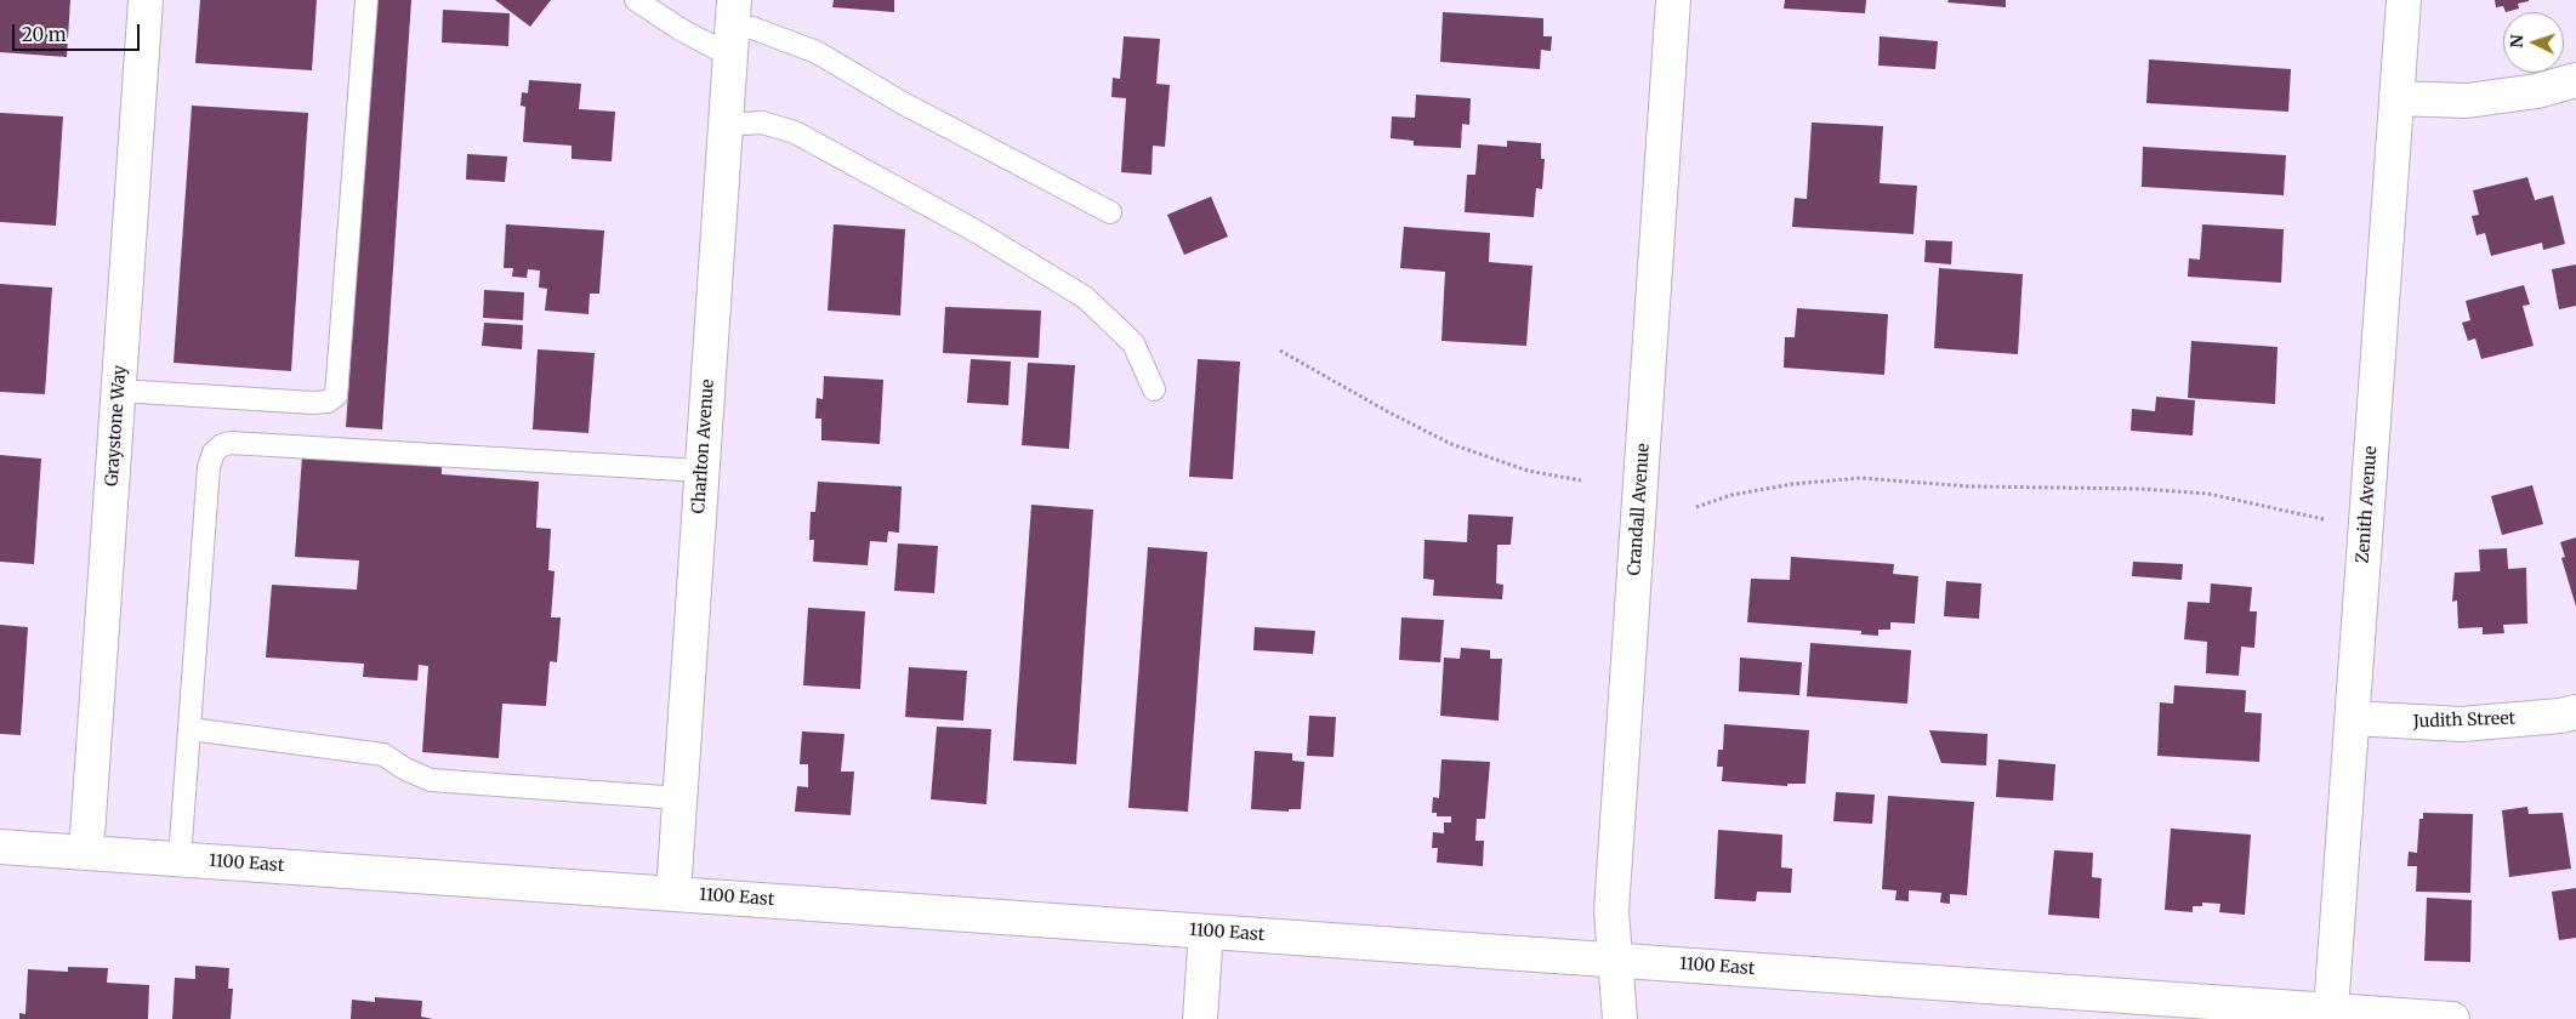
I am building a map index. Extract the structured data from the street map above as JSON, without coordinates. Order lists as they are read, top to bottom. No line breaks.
{"streets":{"street":["Graystone Way","Charlton Avenue","Zenith Avenue","Crandall Avenue","Judith Street","1100 East"]},"crossings":[["Graystone Way","1100 East"],["Charlton Avenue","1100 East"],["Zenith Avenue","Judith Street"],["Zenith Avenue","1100 East"],["Crandall Avenue","1100 East"]],"scale_bar":"20 m","north":"left"}
